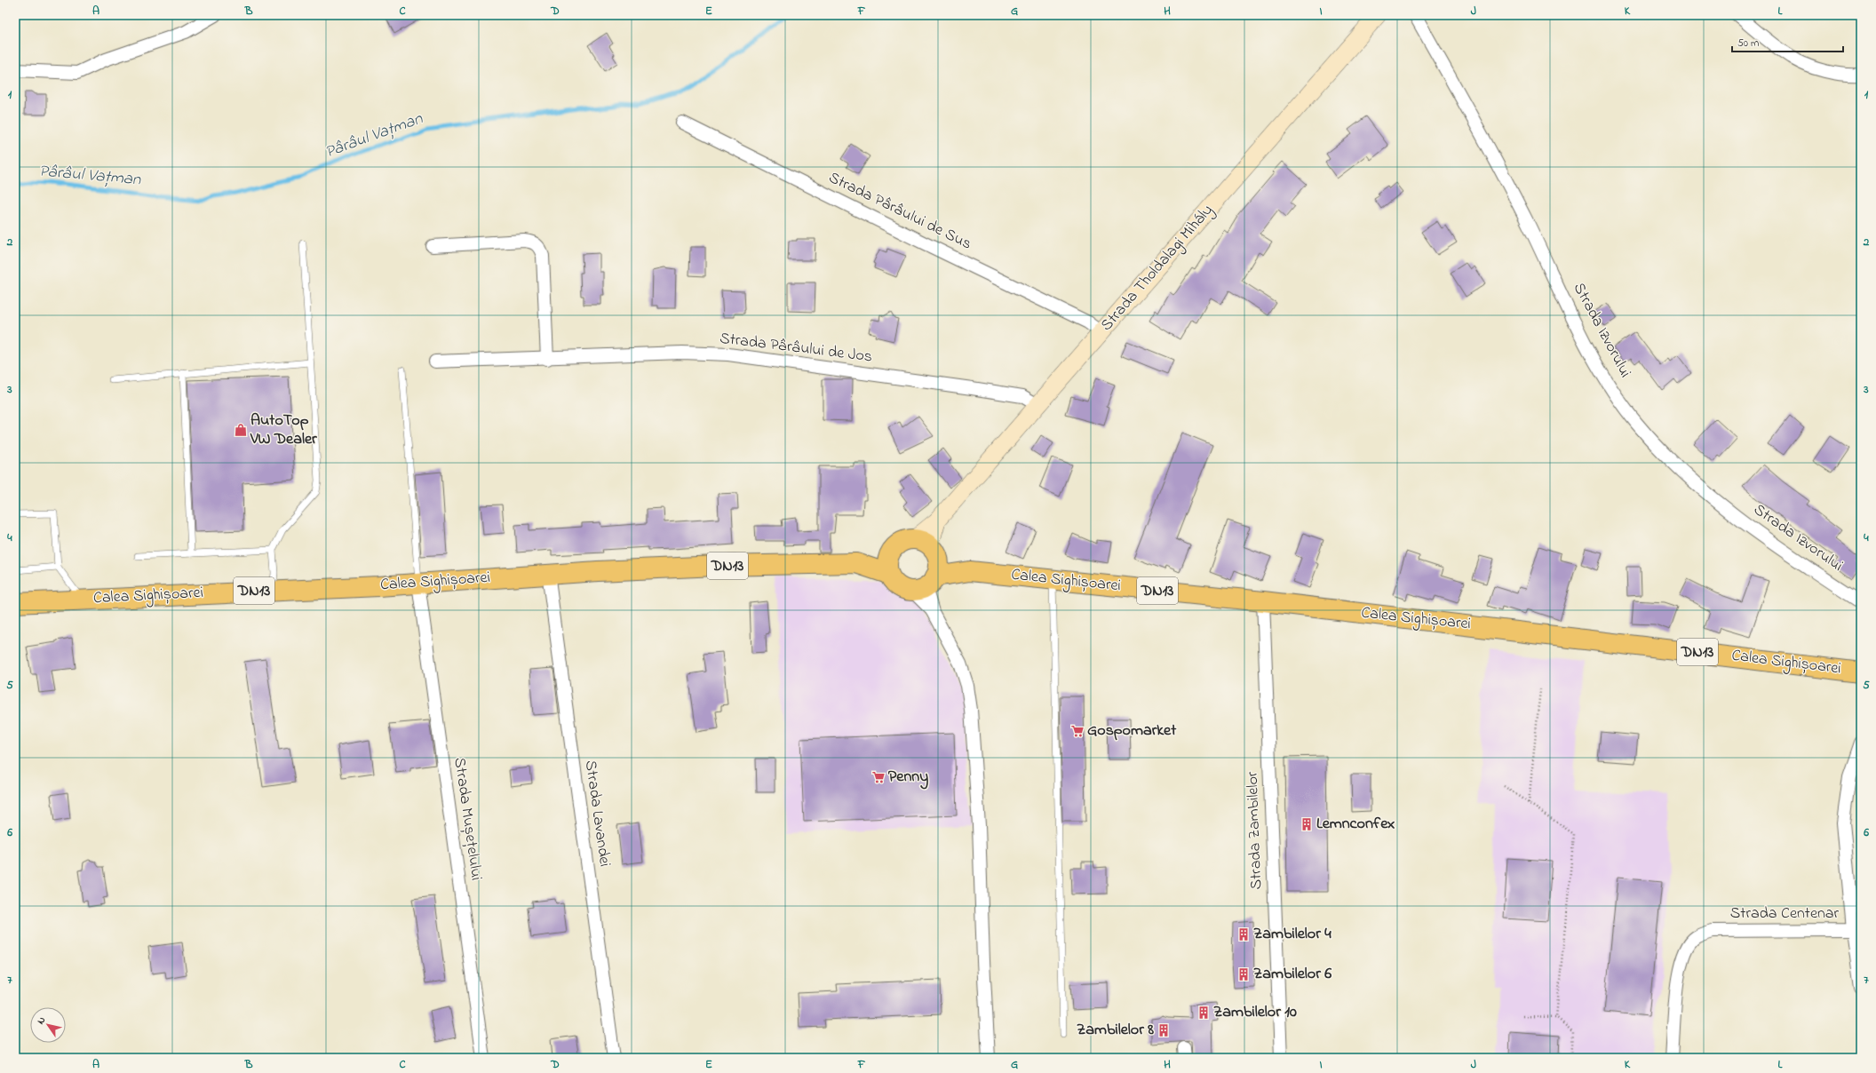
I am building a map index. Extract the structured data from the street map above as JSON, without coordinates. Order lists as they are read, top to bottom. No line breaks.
{"streets":{"highway":["DN13","Calea Sighișoarei"],"street":["Strada Pârâului de Sus","Strada Tholdalagi Mihály","Strada Izvorului","Strada Pârâului de Jos","Strada Lavandei","Strada Mușețelului","Strada Zambilelor","Strada Centenar"]},"crossings":[["Strada Pârâului de Sus","Strada Tholdalagi Mihály"],["Strada Tholdalagi Mihály","Strada Pârâului de Jos"],["Strada Tholdalagi Mihály","DN13"],["Strada Tholdalagi Mihály","Calea Sighișoarei"],["DN13","Calea Sighișoarei"],["Calea Sighișoarei","Strada Lavandei"],["Calea Sighișoarei","Strada Mușețelului"],["Calea Sighișoarei","Strada Zambilelor"]],"water":["Pârâul Vațman"],"places":{"shop":["AutoTop VW Dealer"],"supermarket":["Gospomarket","Penny"],"building":["Lemnconfex","Zambilelor 4","Zambilelor 6","Zambilelor 10","Zambilelor 8"]},"scale_bar":"50 m","north":"top left","grid":{"columns":["A","B","C","D","E","F","G","H","I","J","K","L"],"rows":["1","2","3","4","5","6","7"]}}
